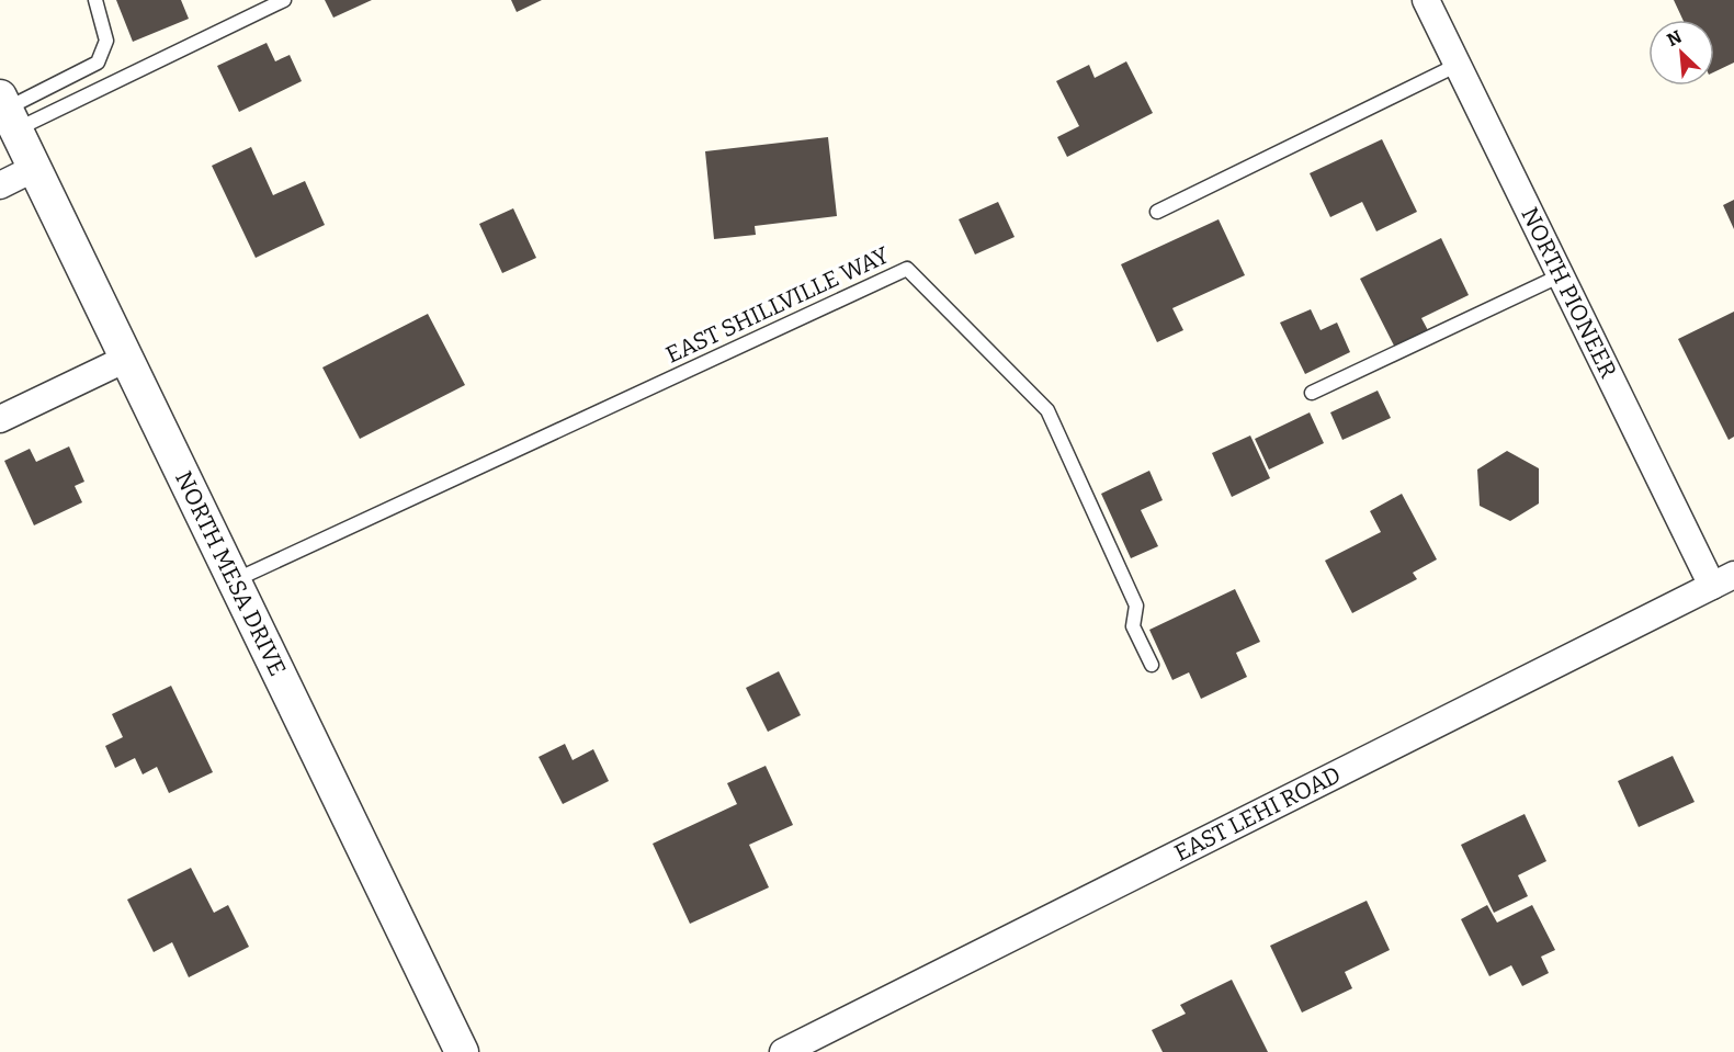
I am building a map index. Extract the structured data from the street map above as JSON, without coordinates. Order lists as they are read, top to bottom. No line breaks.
{"streets":{"street":["NORTH PIONEER","NORTH MESA DRIVE","EAST LEHI ROAD"],"lane":["EAST SHILLVILLE WAY"]},"crossings":[["NORTH PIONEER","EAST LEHI ROAD"],["EAST SHILLVILLE WAY","NORTH MESA DRIVE"]],"north":"top left"}
